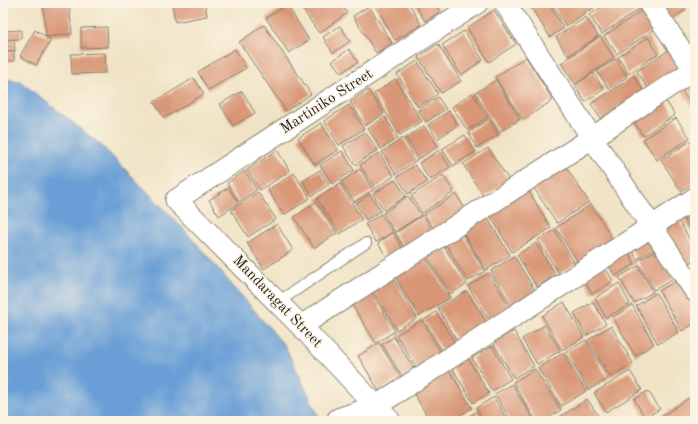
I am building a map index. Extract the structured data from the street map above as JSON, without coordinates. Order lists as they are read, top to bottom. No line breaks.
{"streets":{"street":["Martiniko Street","Mandaragat Street"]},"crossings":[["Martiniko Street","Mandaragat Street"]]}
